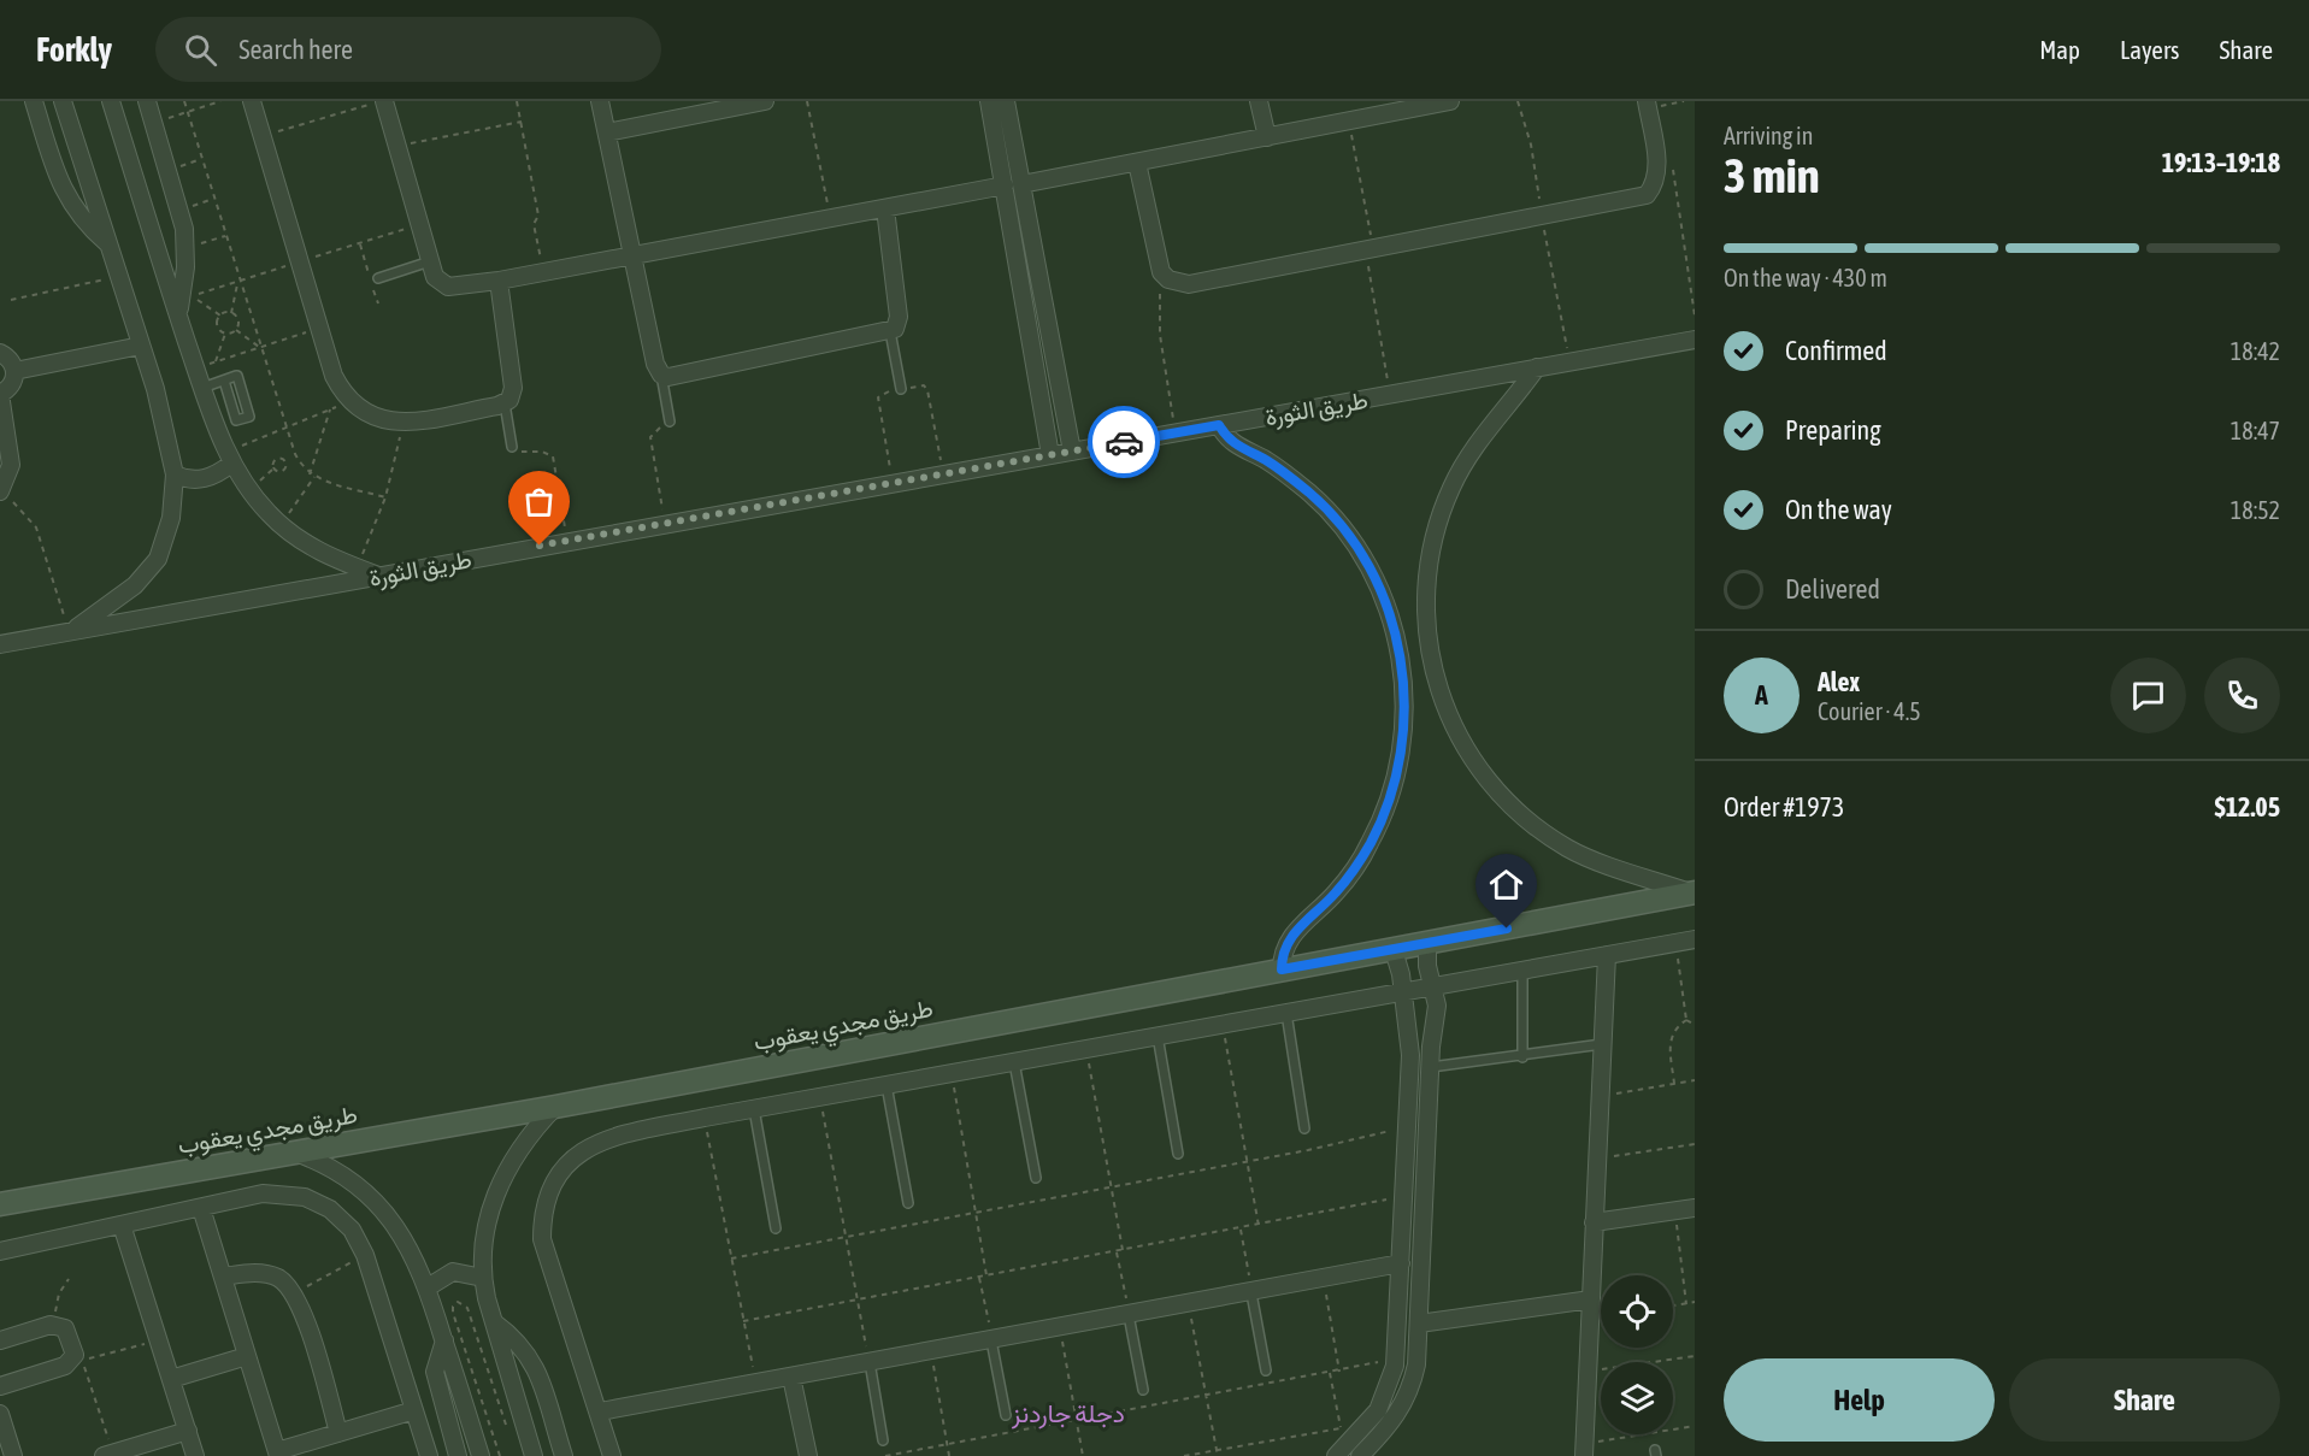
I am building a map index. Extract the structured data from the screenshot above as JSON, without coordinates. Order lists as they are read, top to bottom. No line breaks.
{"streets":{"street":["طريق الثورة","طريق مجدي يعقوب"]},"districts":["دجلة جاردنز"],"page":{"header":"Forkly","search":"Search here","nav":["Map","Layers","Share"],"heading":["3 min","Arriving in","19:13–19:18"],"panel":["Alex","Courier · 4.5","Order #1973","$12.05"],"bar":"On the way · 430 m","list":[["Confirmed","18:42"],["Preparing","18:47"],["On the way","18:52"],"Delivered"],"round":"A","buttons":["Help","Share"]}}
